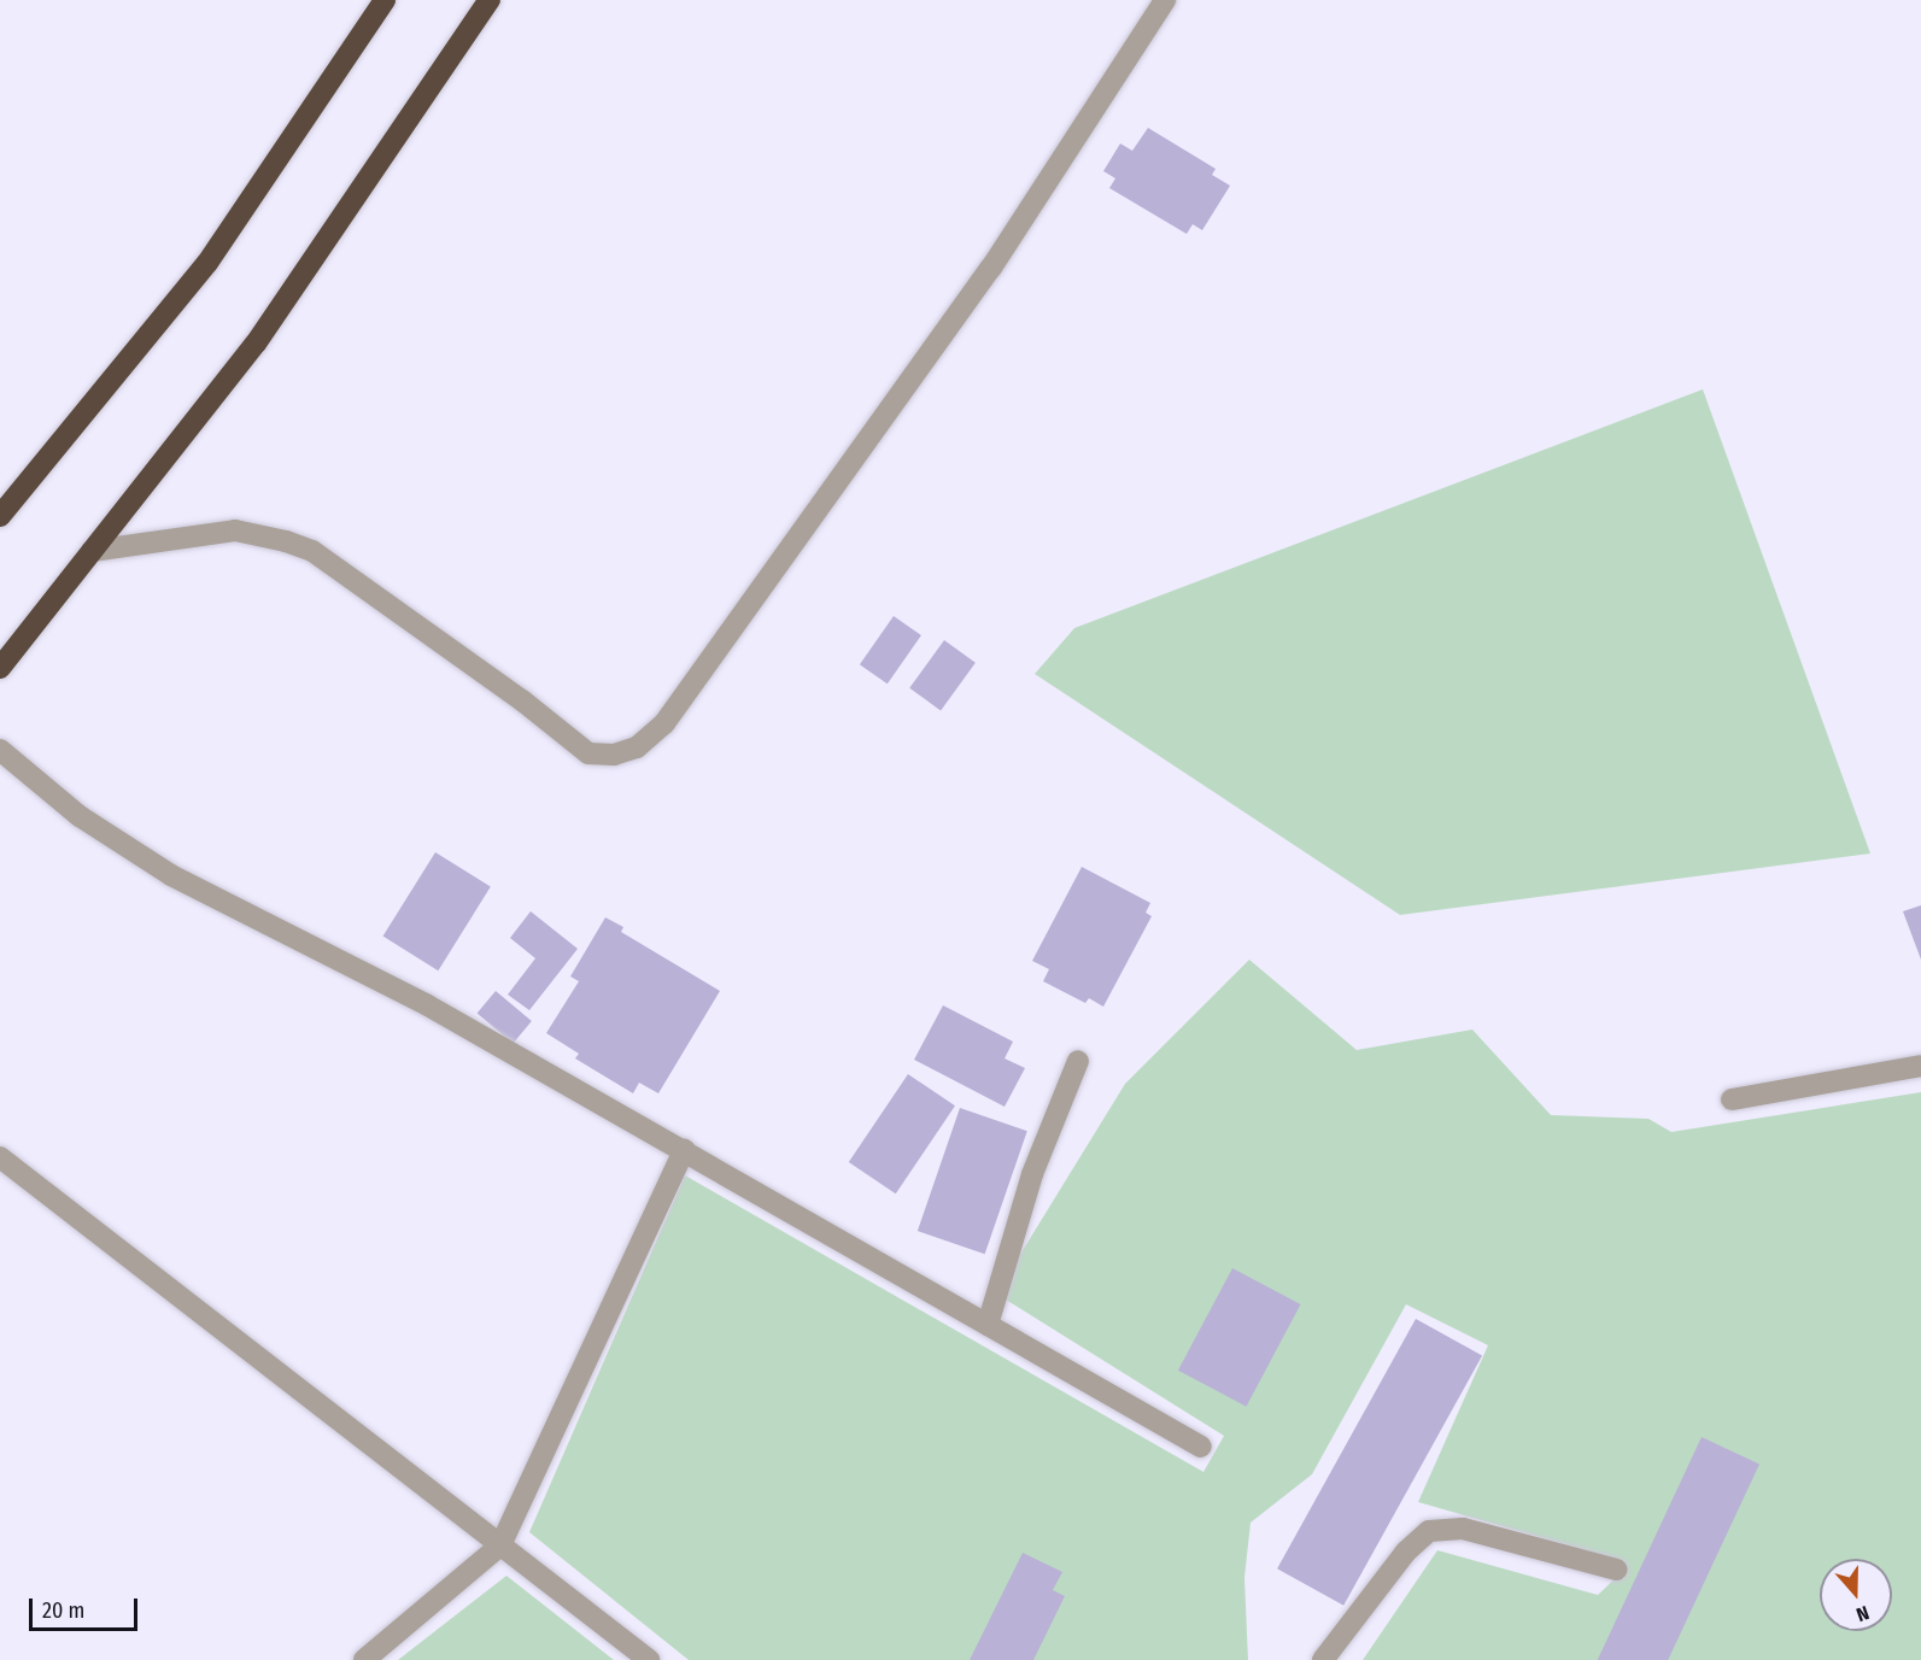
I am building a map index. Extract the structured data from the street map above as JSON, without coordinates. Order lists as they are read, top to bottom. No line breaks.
{"scale_bar":"20 m","north":"bottom"}
